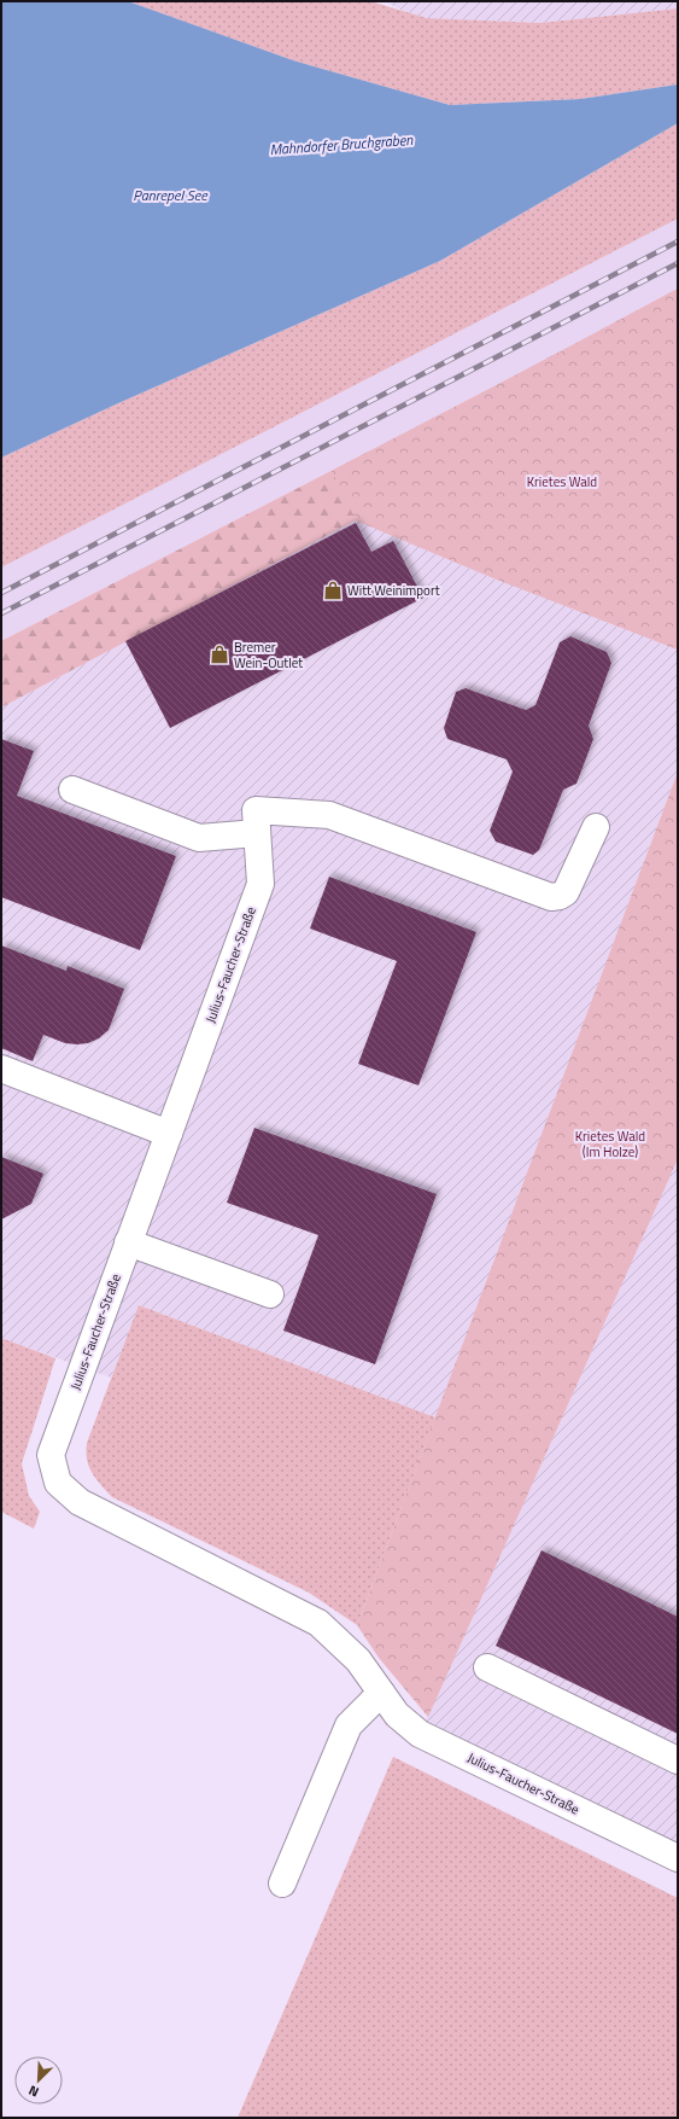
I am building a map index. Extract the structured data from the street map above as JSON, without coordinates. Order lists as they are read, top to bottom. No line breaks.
{"streets":{"street":["Julius-Faucher-Straße"]},"water":["Mahndorfer Bruchgraben","Panrepel See"],"parks":["Krietes Wald","Krietes Wald (Im Holze)"],"places":{"shop":["Witt Weinimport","Bremer Wein-Outlet"]},"north":"bottom left"}
